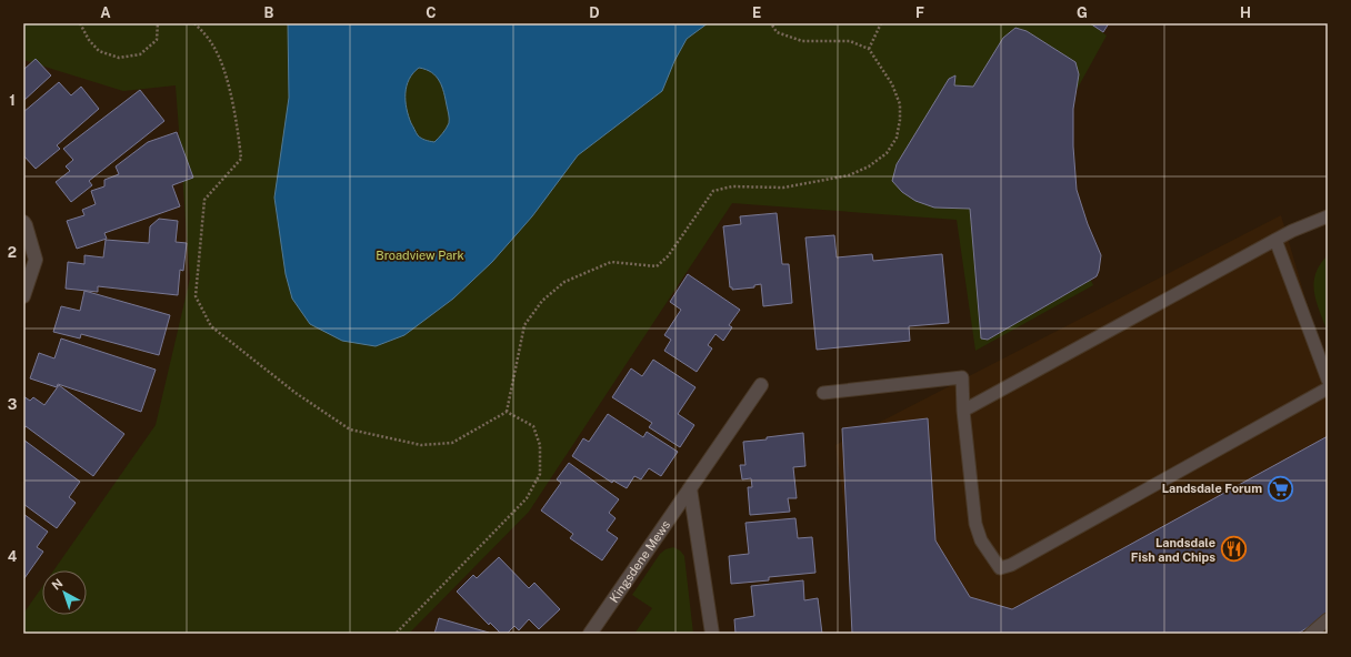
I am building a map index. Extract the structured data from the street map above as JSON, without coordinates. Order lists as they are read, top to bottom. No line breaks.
{"streets":{"street":["Kingsdene Mews"]},"parks":["Broadview Park"],"places":{"supermarket":["Landsdale Forum"],"restaurant":["Landsdale Fish and Chips"]},"north":"top left","grid":{"columns":["A","B","C","D","E","F","G","H"],"rows":["1","2","3","4"]}}
